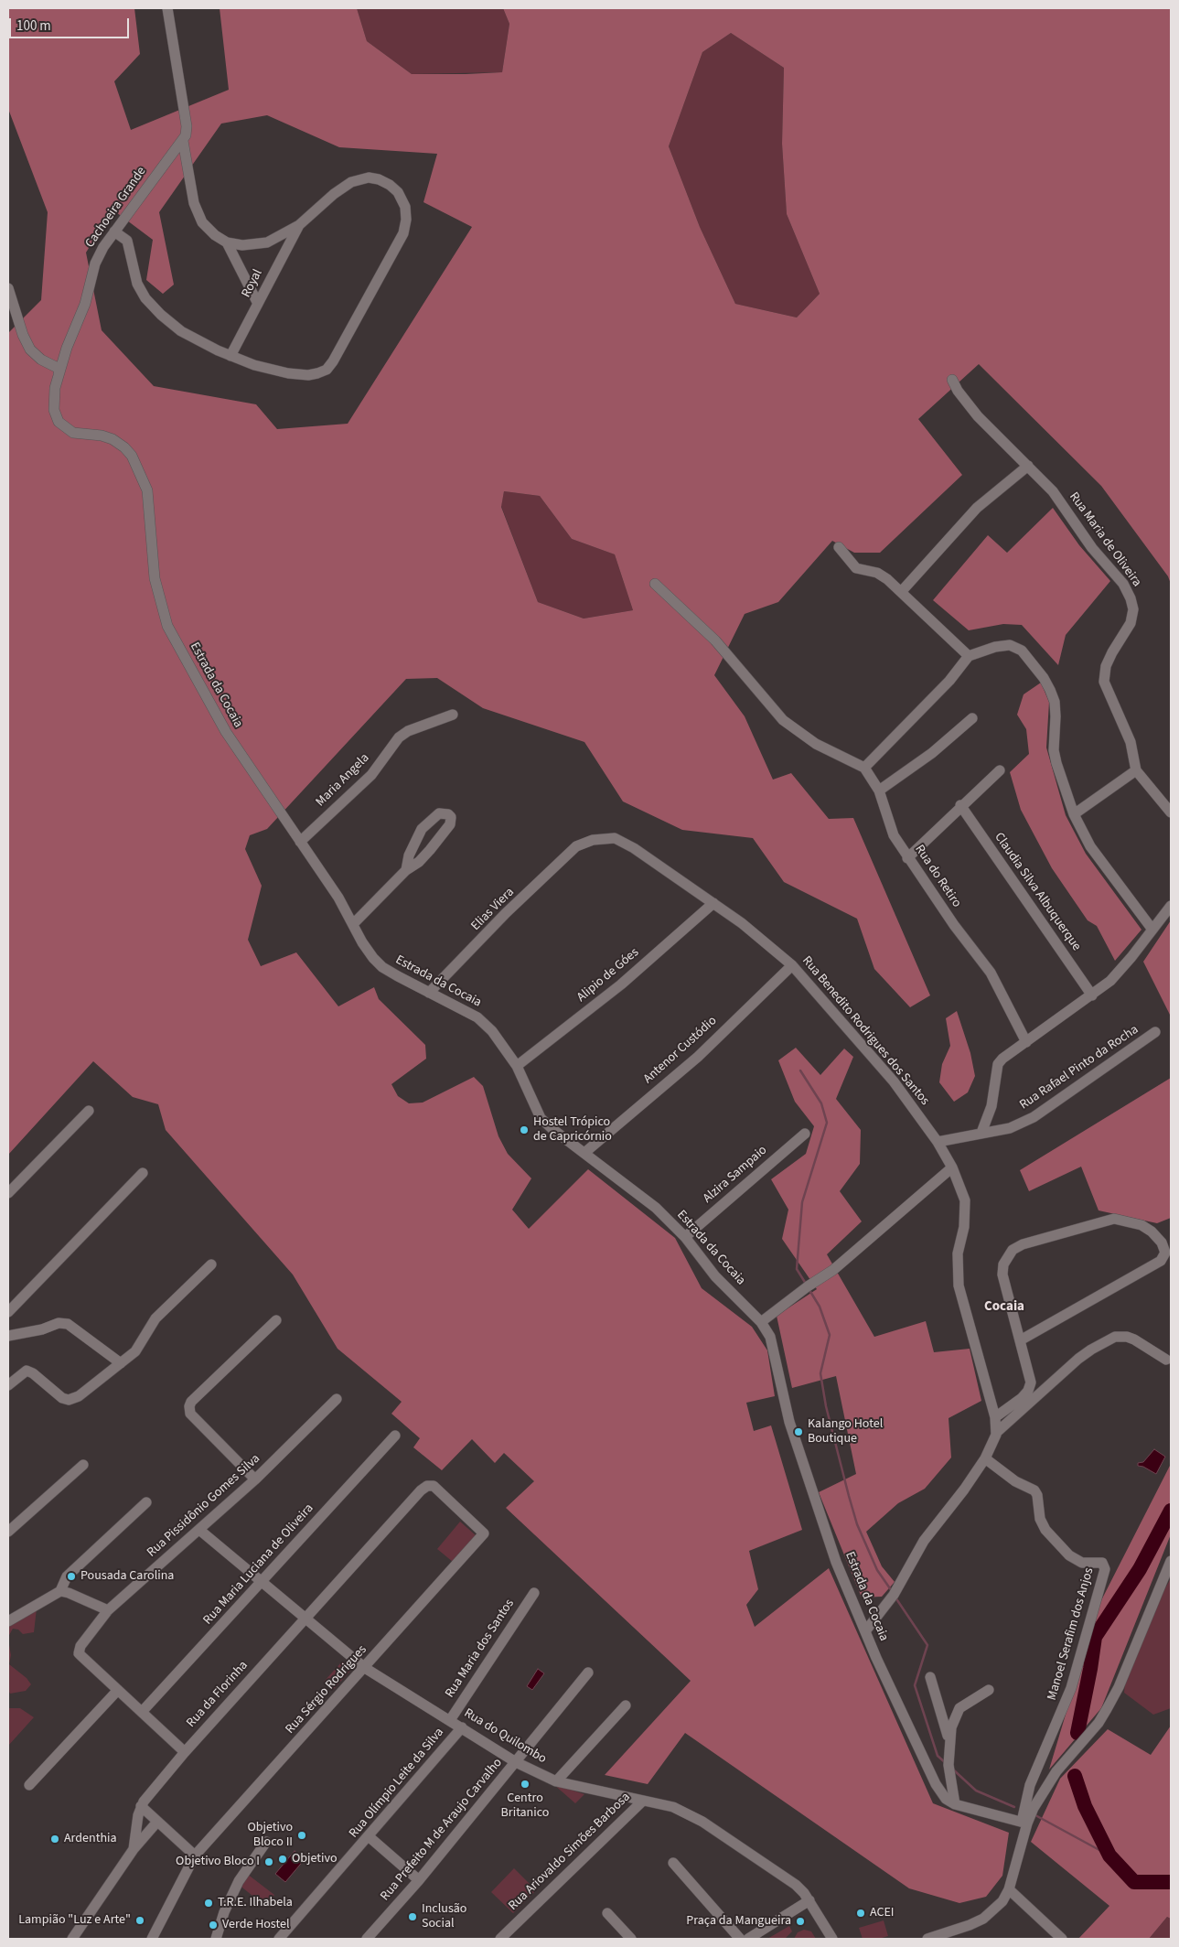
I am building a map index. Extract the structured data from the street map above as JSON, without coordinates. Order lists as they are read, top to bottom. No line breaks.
{"streets":{"street":["Cachoeira Grande","Royal","Rua Maria de Oliveira","Estrada da Cocaia","Maria Angela","Rua do Retiro","Claudia Silva Albuquerque","Alipio de Góes","Rua Benedito Rodrigues dos Santos","Antenor Custódio","Rua Rafael Pinto da Rocha","Alzira Sampaio","Rua Pissidônio Gomes Silva","Rua Maria Luciana de Oliveira","Manoel Serafim dos Anjos","Rua Maria dos Santos","Rua Sérgio Rodrigues","Rua da Florinha","Rua do Quilombo","Rua Olímpio Leite da Silva","Rua Prefeito M de Araujo Carvalho","Rua Ariovaldo Simões Barbosa"]},"crossings":[["Cachoeira Grande","Estrada da Cocaia"],["Estrada da Cocaia","Maria Angela"],["Estrada da Cocaia","Alipio de Góes"],["Estrada da Cocaia","Rua Benedito Rodrigues dos Santos"],["Estrada da Cocaia","Antenor Custódio"],["Estrada da Cocaia","Alzira Sampaio"],["Estrada da Cocaia","Manoel Serafim dos Anjos"],["Alipio de Góes","Rua Benedito Rodrigues dos Santos"],["Rua Benedito Rodrigues dos Santos","Antenor Custódio"],["Rua Benedito Rodrigues dos Santos","Rua Rafael Pinto da Rocha"],["Rua Benedito Rodrigues dos Santos","Manoel Serafim dos Anjos"],["Rua Pissidônio Gomes Silva","Rua do Quilombo"],["Rua Maria Luciana de Oliveira","Rua do Quilombo"],["Rua Maria dos Santos","Rua do Quilombo"],["Rua Sérgio Rodrigues","Rua da Florinha"],["Rua Sérgio Rodrigues","Rua do Quilombo"],["Rua da Florinha","Rua do Quilombo"],["Rua do Quilombo","Rua Olímpio Leite da Silva"],["Rua do Quilombo","Rua Prefeito M de Araujo Carvalho"],["Rua do Quilombo","Rua Ariovaldo Simões Barbosa"]],"districts":["Cocaia"],"places":["Hostel Trópico de Capricórnio","Kalango Hotel Boutique","Pousada Carolina","Centro Britanico","Objetivo Bloco II","Ardenthia","Objetivo","Objetivo Bloco I","T.R.E. Ilhabela","ACEI","Inclusão Social","Lampião \"Luz e Arte\"","Praça da Mangueira","Verde Hostel"],"scale_bar":"100 m"}
